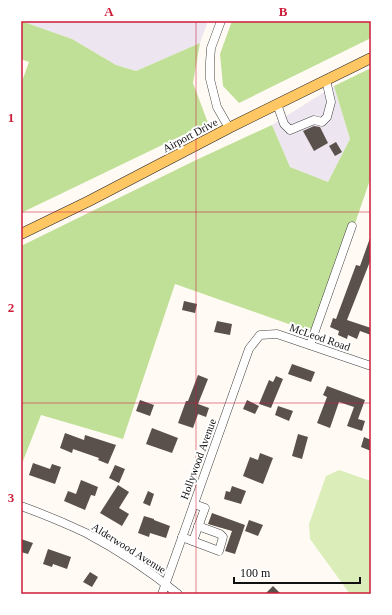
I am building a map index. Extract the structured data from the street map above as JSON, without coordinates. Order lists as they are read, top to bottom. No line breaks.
{"streets":{"main road":["Airport Drive"],"street":["McLeod Road","Hollywood Avenue","Alderwood Avenue"]},"crossings":[["McLeod Road","Hollywood Avenue"],["Hollywood Avenue","Alderwood Avenue"]],"scale_bar":"100 m","grid":{"columns":["A","B"],"rows":["1","2","3"]}}
